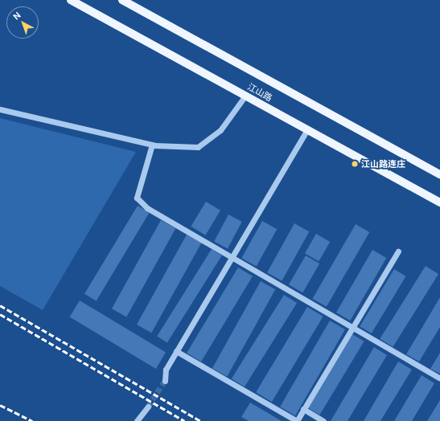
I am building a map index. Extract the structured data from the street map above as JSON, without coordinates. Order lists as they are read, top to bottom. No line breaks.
{"streets":{"main road":["江山路"]},"places":["江山路连庄"],"north":"top left"}
